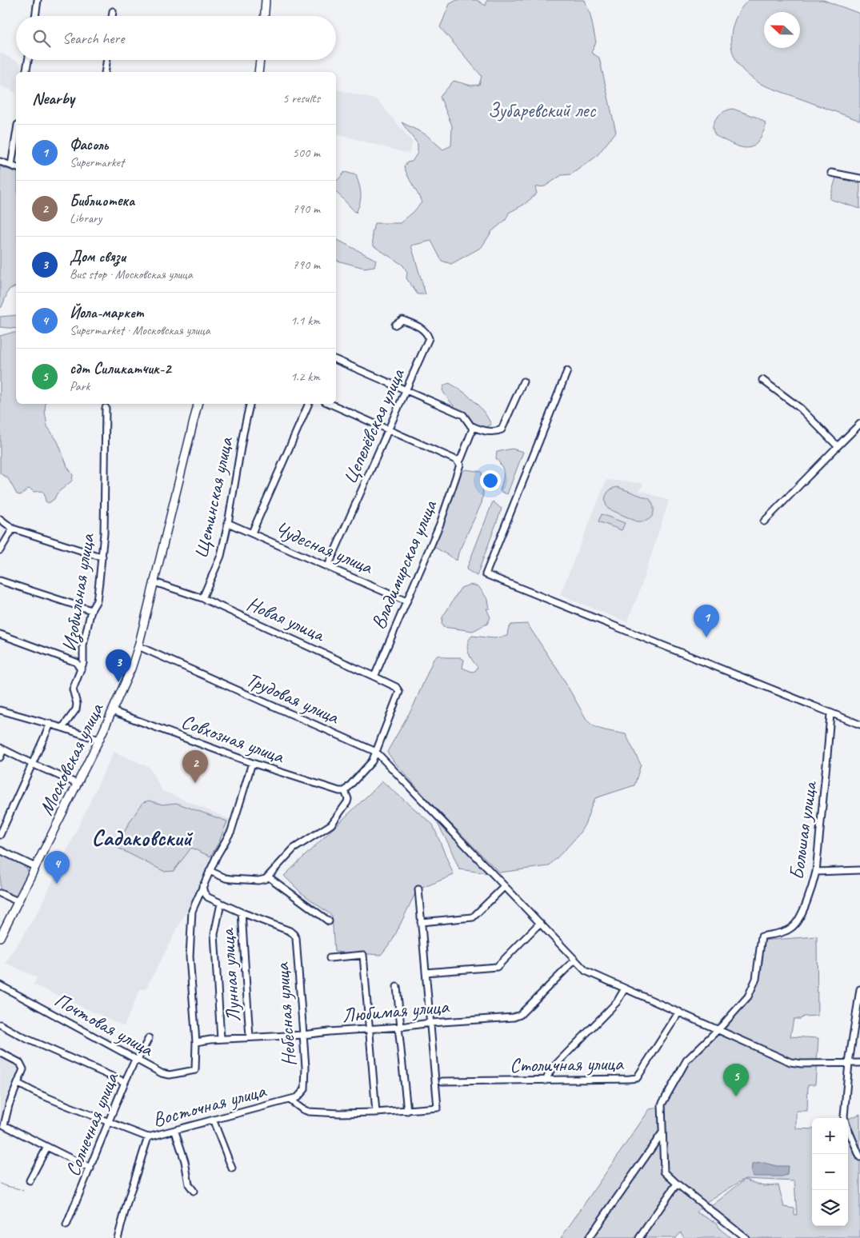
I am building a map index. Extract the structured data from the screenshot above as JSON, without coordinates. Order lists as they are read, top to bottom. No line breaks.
{"streets":{"main road":["Московская улица"],"street":["Цепелёвская улица","Щетинская улица","Чудесная улица","Владимирская улица","Изобильная улица","Новая улица","Трудовая улица","Совхозная улица","Большая улица","Лунная улица","Любимая улица","Небесная улица","Почтовая улица","Столичная улица","Восточная улица","Солнечная улица"]},"crossings":[["Цепелёвская улица","Чудесная улица"],["Щетинская улица","Чудесная улица"],["Щетинская улица","Новая улица"],["Чудесная улица","Владимирская улица"],["Владимирская улица","Новая улица"],["Новая улица","Трудовая улица"],["Новая улица","Московская улица"],["Трудовая улица","Московская улица"],["Совхозная улица","Московская улица"],["Лунная улица","Любимая улица"],["Лунная улица","Небесная улица"],["Любимая улица","Небесная улица"],["Любимая улица","Почтовая улица"],["Небесная улица","Восточная улица"],["Почтовая улица","Солнечная улица"],["Восточная улица","Солнечная улица"]],"districts":["Садаковский"],"parks":["Зубаревский лес"],"north":"left","page":{"search":"Search here","heading":["Nearby","5 results"],"list":[{"mark":"1","name":"Фасоль","note":"Supermarket","value":"500 m"},{"mark":"2","name":"Библиотека","note":"Library","value":"790 m"},{"mark":"3","name":"Дом связи","note":"Bus stop · Московская улица","value":"790 m"},{"mark":"4","name":"Йола-маркет","note":"Supermarket · Московская улица","value":"1.1 km"},{"mark":"5","name":"сдт Силикатчик-2","note":"Park","value":"1.2 km"}],"pins":["1","3","2","4","5"],"map_buttons":["+","−"]}}
